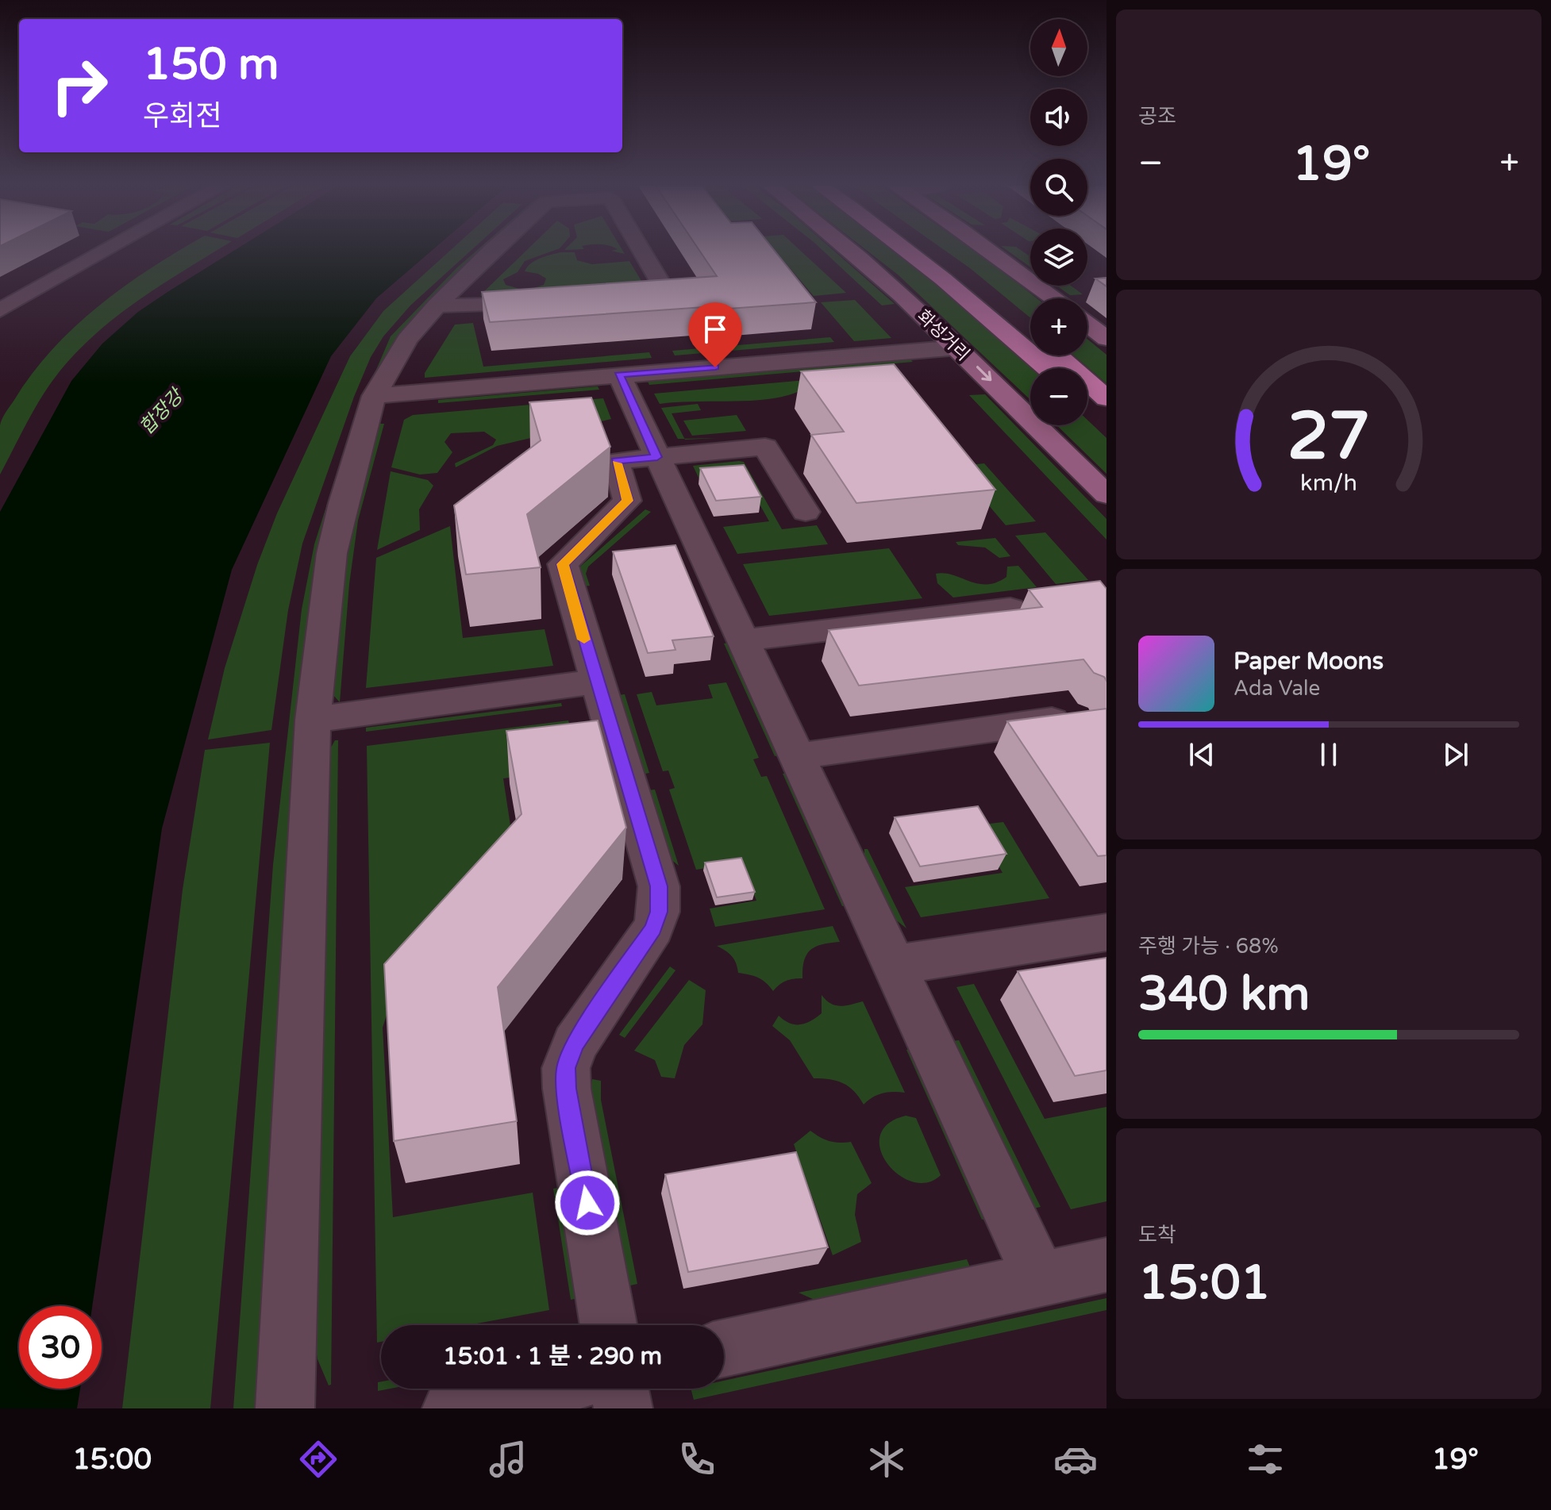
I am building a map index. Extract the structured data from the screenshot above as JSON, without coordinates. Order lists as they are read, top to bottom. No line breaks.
{"streets":{"highway":["화성거리"]},"one_way":["화성거리"],"water":["합장강"],"north":"top","page":{"tile":["공조",["주행 가능 · 68%","340 km"],["도착","15:01"]],"map_buttons":["+","−"],"turn":["150 m","우회전"],"heat":["−","19°","+"],"song":["Paper Moons","Ada Vale"],"limit":"30","trip":"15:01 · 1 분 · 290 m","tabs":["15:00","19°"],"gauge":["27","km/h"]}}
